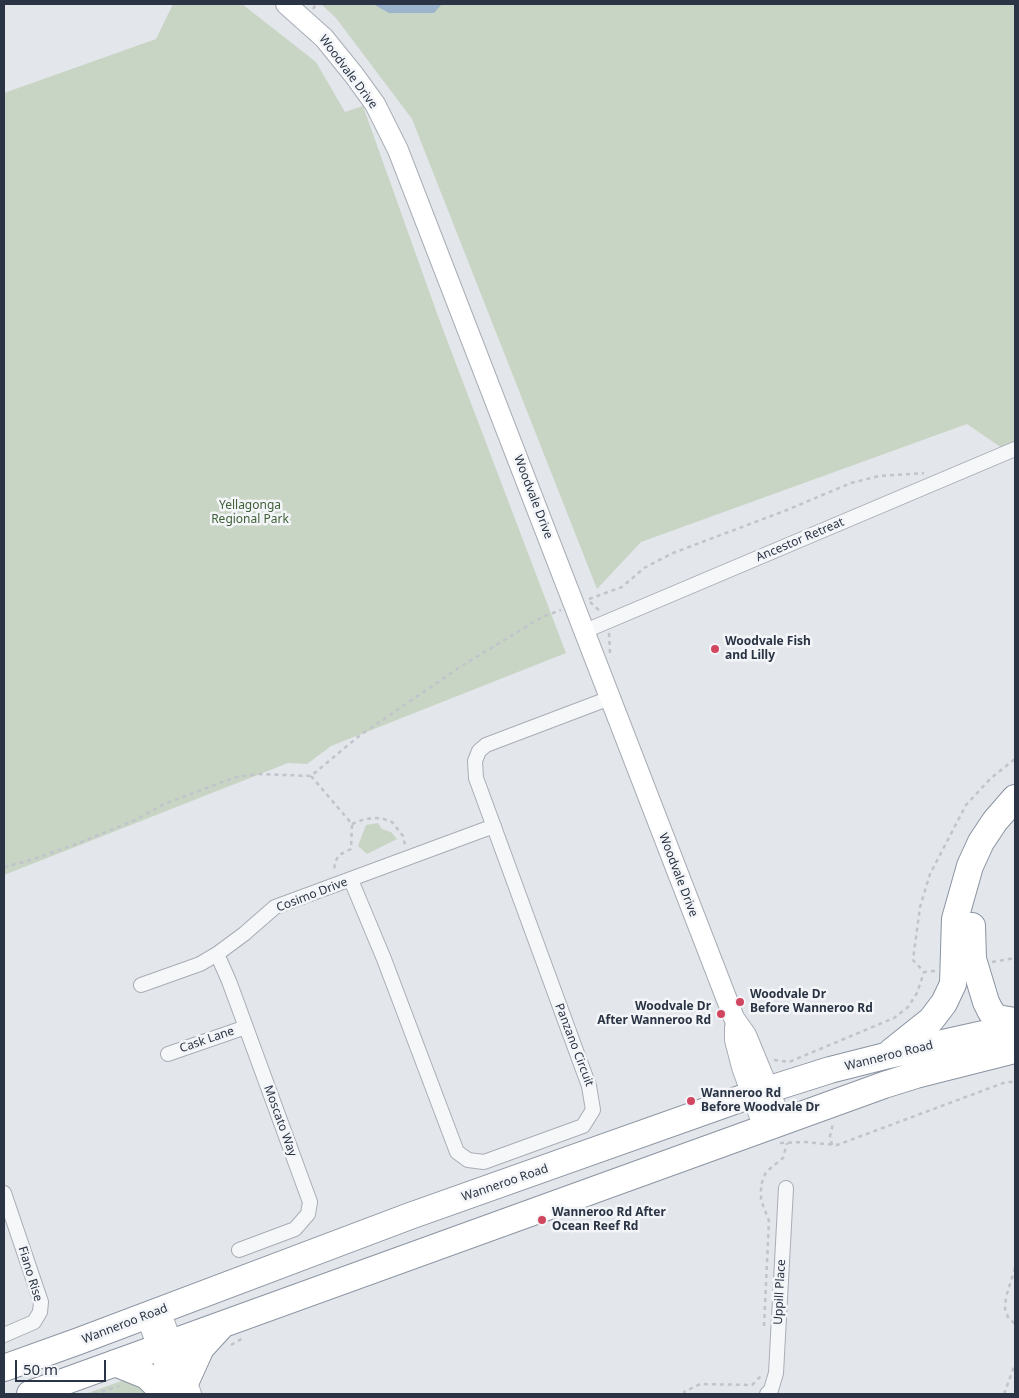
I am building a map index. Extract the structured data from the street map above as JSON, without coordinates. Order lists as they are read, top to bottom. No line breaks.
{"streets":{"highway":["Wanneroo Road"],"street":["Woodvale Drive","Ancestor Retreat","Cosimo Drive","Cask Lane","Panzano Circuit","Moscato Way","Fiano Rise","Uppill Place"]},"crossings":[["Woodvale Drive","Ancestor Retreat"],["Woodvale Drive","Panzano Circuit"],["Woodvale Drive","Wanneroo Road"],["Cosimo Drive","Panzano Circuit"],["Cosimo Drive","Moscato Way"],["Cask Lane","Moscato Way"]],"parks":["Yellagonga Regional Park"],"places":["Woodvale Fish and Lilly","Woodvale Dr Before Wanneroo Rd","Woodvale Dr After Wanneroo Rd","Wanneroo Rd Before Woodvale Dr","Wanneroo Rd After Ocean Reef Rd"],"scale_bar":"50 m"}
